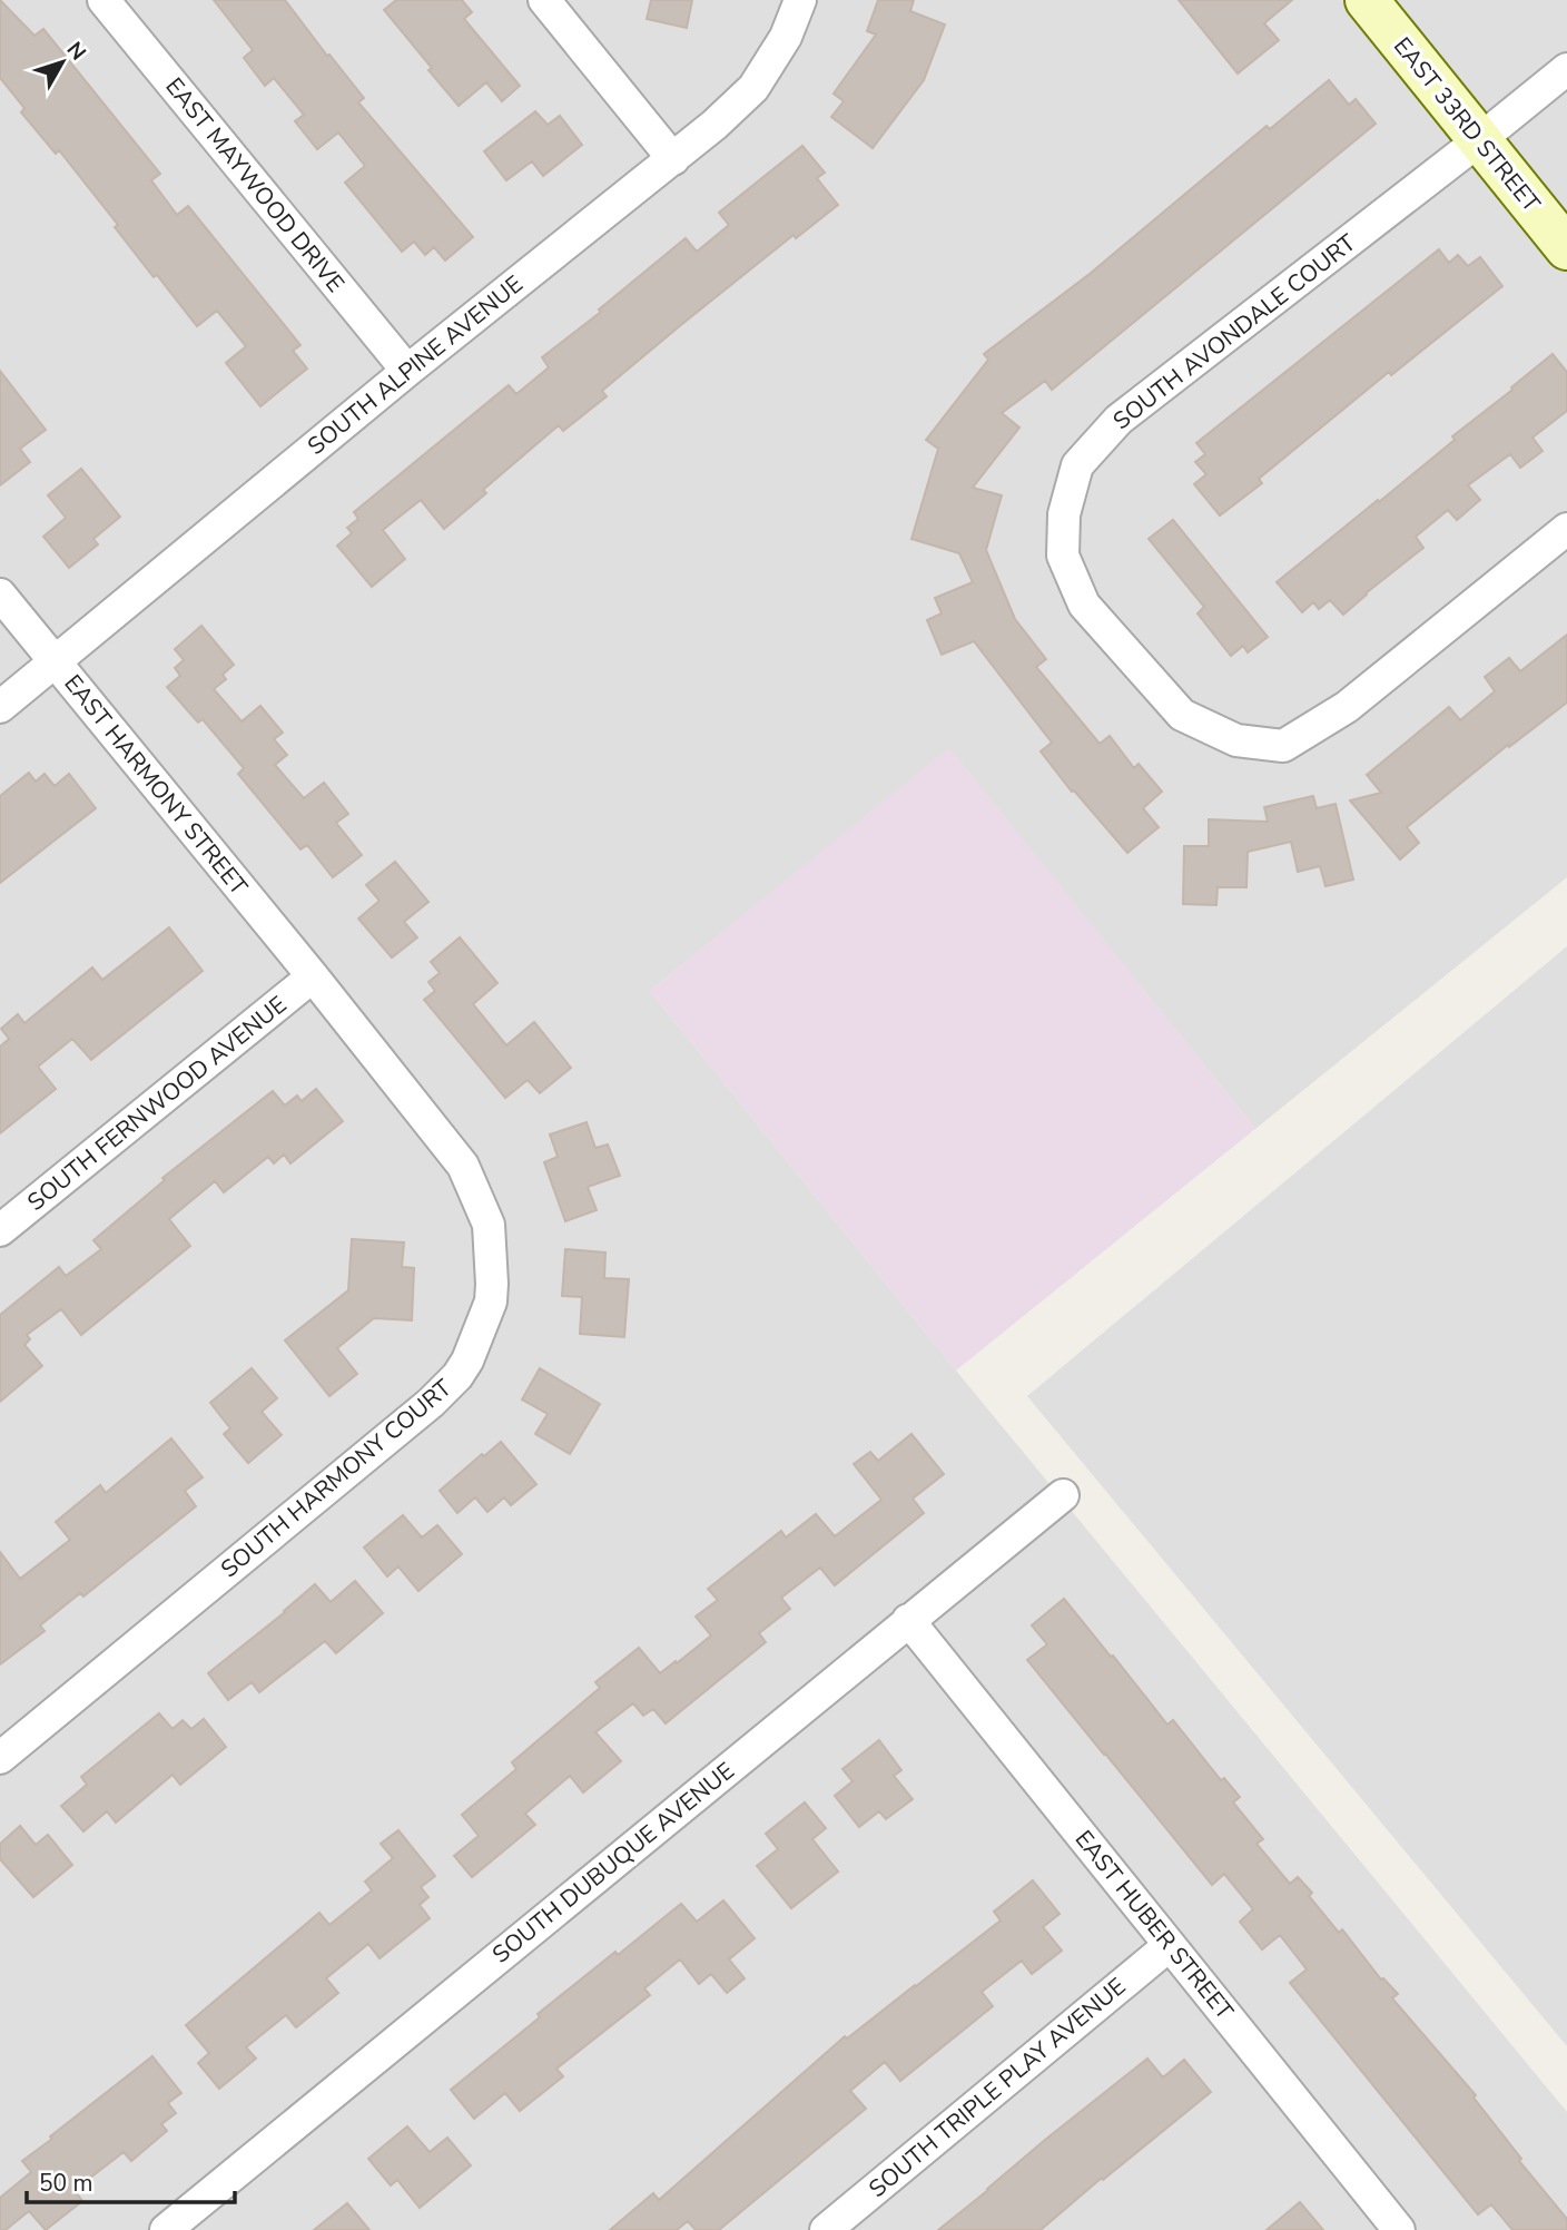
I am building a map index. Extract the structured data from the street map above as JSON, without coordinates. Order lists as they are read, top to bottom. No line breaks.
{"streets":{"street":["EAST 33RD STREET","EAST MAYWOOD DRIVE","SOUTH AVONDALE COURT","SOUTH ALPINE AVENUE","EAST HARMONY STREET","SOUTH FERNWOOD AVENUE","SOUTH HARMONY COURT","SOUTH DUBUQUE AVENUE","EAST HUBER STREET","SOUTH TRIPLE PLAY AVENUE"]},"crossings":[["EAST 33RD STREET","SOUTH AVONDALE COURT"],["EAST MAYWOOD DRIVE","SOUTH ALPINE AVENUE"],["SOUTH ALPINE AVENUE","EAST HARMONY STREET"],["EAST HARMONY STREET","SOUTH FERNWOOD AVENUE"],["EAST HARMONY STREET","SOUTH HARMONY COURT"],["SOUTH FERNWOOD AVENUE","SOUTH HARMONY COURT"],["SOUTH DUBUQUE AVENUE","EAST HUBER STREET"],["EAST HUBER STREET","SOUTH TRIPLE PLAY AVENUE"]],"scale_bar":"50 m","north":"top right"}
